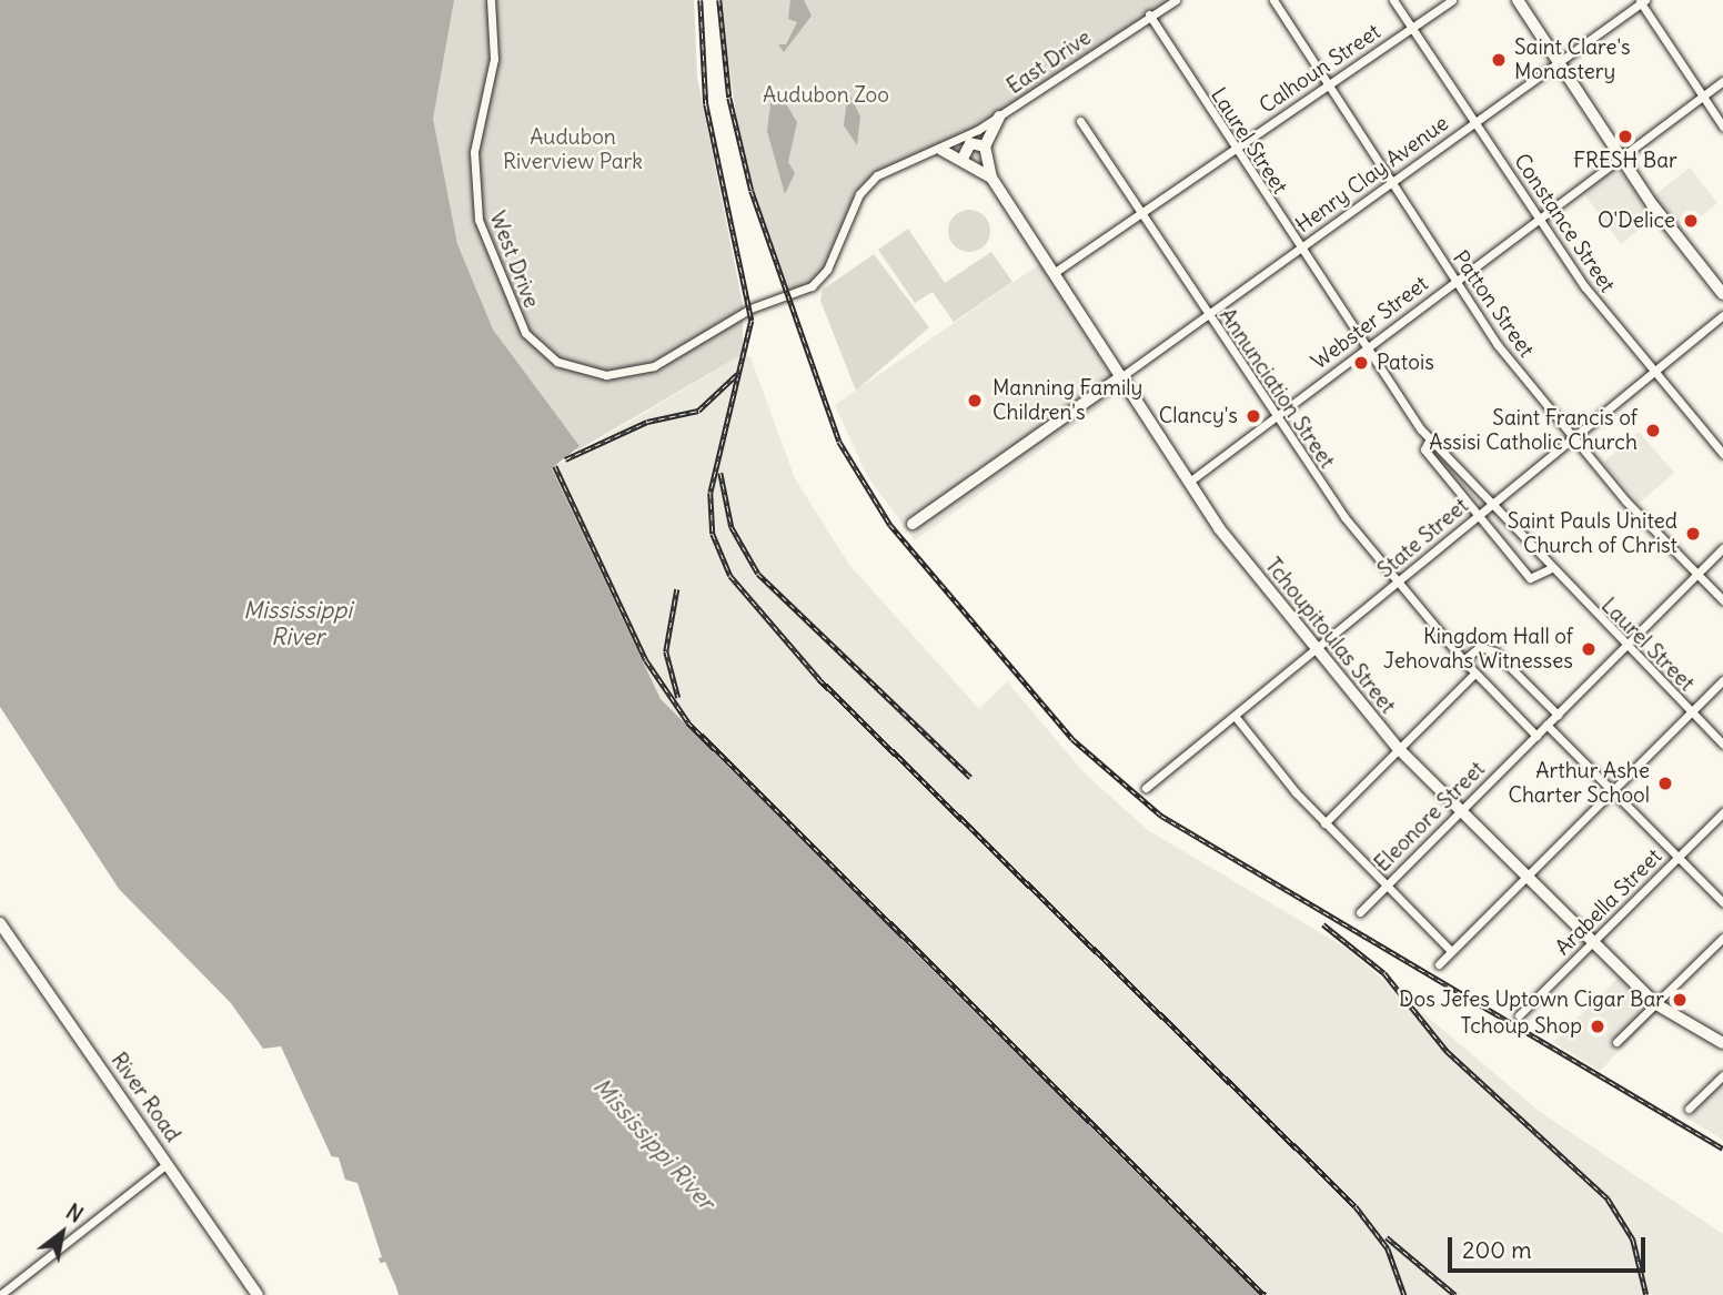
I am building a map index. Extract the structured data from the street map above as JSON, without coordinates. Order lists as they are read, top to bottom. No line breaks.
{"streets":{"street":["East Drive","Calhoun Street","Laurel Street","Henry Clay Avenue","Constance Street","West Drive","Patton Street","Webster Street","Annunciation Street","State Street","Tchoupitoulas Street","Eleonore Street","Arabella Street","River Road"]},"crossings":[["East Drive","Laurel Street"],["East Drive","West Drive"],["East Drive","Tchoupitoulas Street"],["Calhoun Street","Laurel Street"],["Calhoun Street","Constance Street"],["Calhoun Street","Patton Street"],["Calhoun Street","Annunciation Street"],["Calhoun Street","Tchoupitoulas Street"],["Laurel Street","Henry Clay Avenue"],["Laurel Street","Webster Street"],["Laurel Street","State Street"],["Laurel Street","Eleonore Street"],["Henry Clay Avenue","Constance Street"],["Henry Clay Avenue","Patton Street"],["Henry Clay Avenue","Annunciation Street"],["Henry Clay Avenue","Tchoupitoulas Street"],["Constance Street","Webster Street"],["Constance Street","State Street"],["West Drive","Tchoupitoulas Street"],["Patton Street","Webster Street"],["Patton Street","State Street"],["Patton Street","Eleonore Street"],["Webster Street","Annunciation Street"],["Webster Street","Tchoupitoulas Street"],["Annunciation Street","State Street"],["Annunciation Street","Eleonore Street"],["State Street","Tchoupitoulas Street"],["Tchoupitoulas Street","Eleonore Street"],["Tchoupitoulas Street","Arabella Street"]],"water":["Mississippi River"],"parks":["Audubon Zoo","Audubon Riverview Park"],"places":["Saint Clare's Monastery","FRESH Bar","O'Delice","Patois","Manning Family Children's","Clancy's","Saint Francis of Assisi Catholic Church","Saint Pauls United Church of Christ","Kingdom Hall of Jehovahs Witnesses","Arthur Ashe Charter School","Dos Jefes Uptown Cigar Bar","Tchoup Shop"],"scale_bar":"200 m","north":"top right"}
